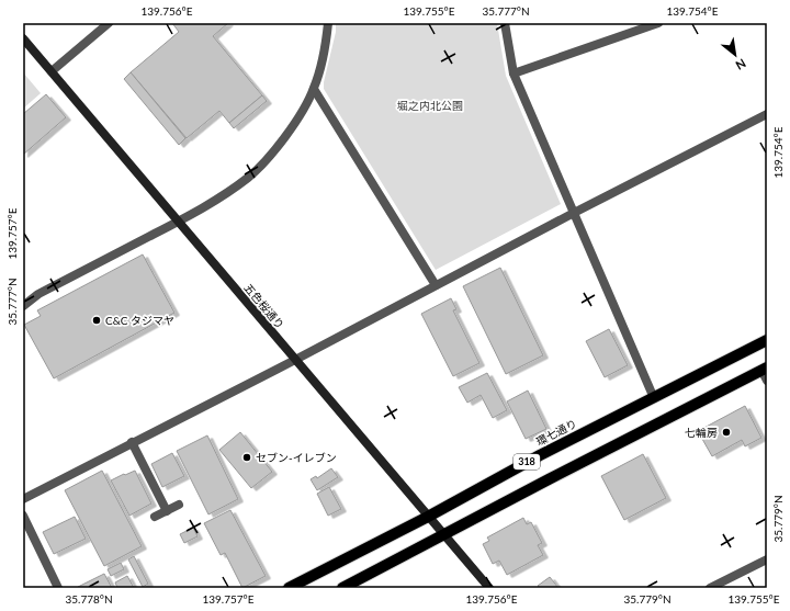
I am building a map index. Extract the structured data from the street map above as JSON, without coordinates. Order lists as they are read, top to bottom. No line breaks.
{"streets":{"main road":["環七通り","318"],"street":["五色桜通り"]},"crossings":[["五色桜通り","環七通り"],["五色桜通り","318"]],"parks":["堀之内北公園"],"places":["C&C タジマヤ","七輪房","セブン-イレブン"],"north":"bottom right","coordinates":["139.756°E","139.755°E","35.777°N","139.754°E","139.757°E","35.779°N","35.778°N"]}
